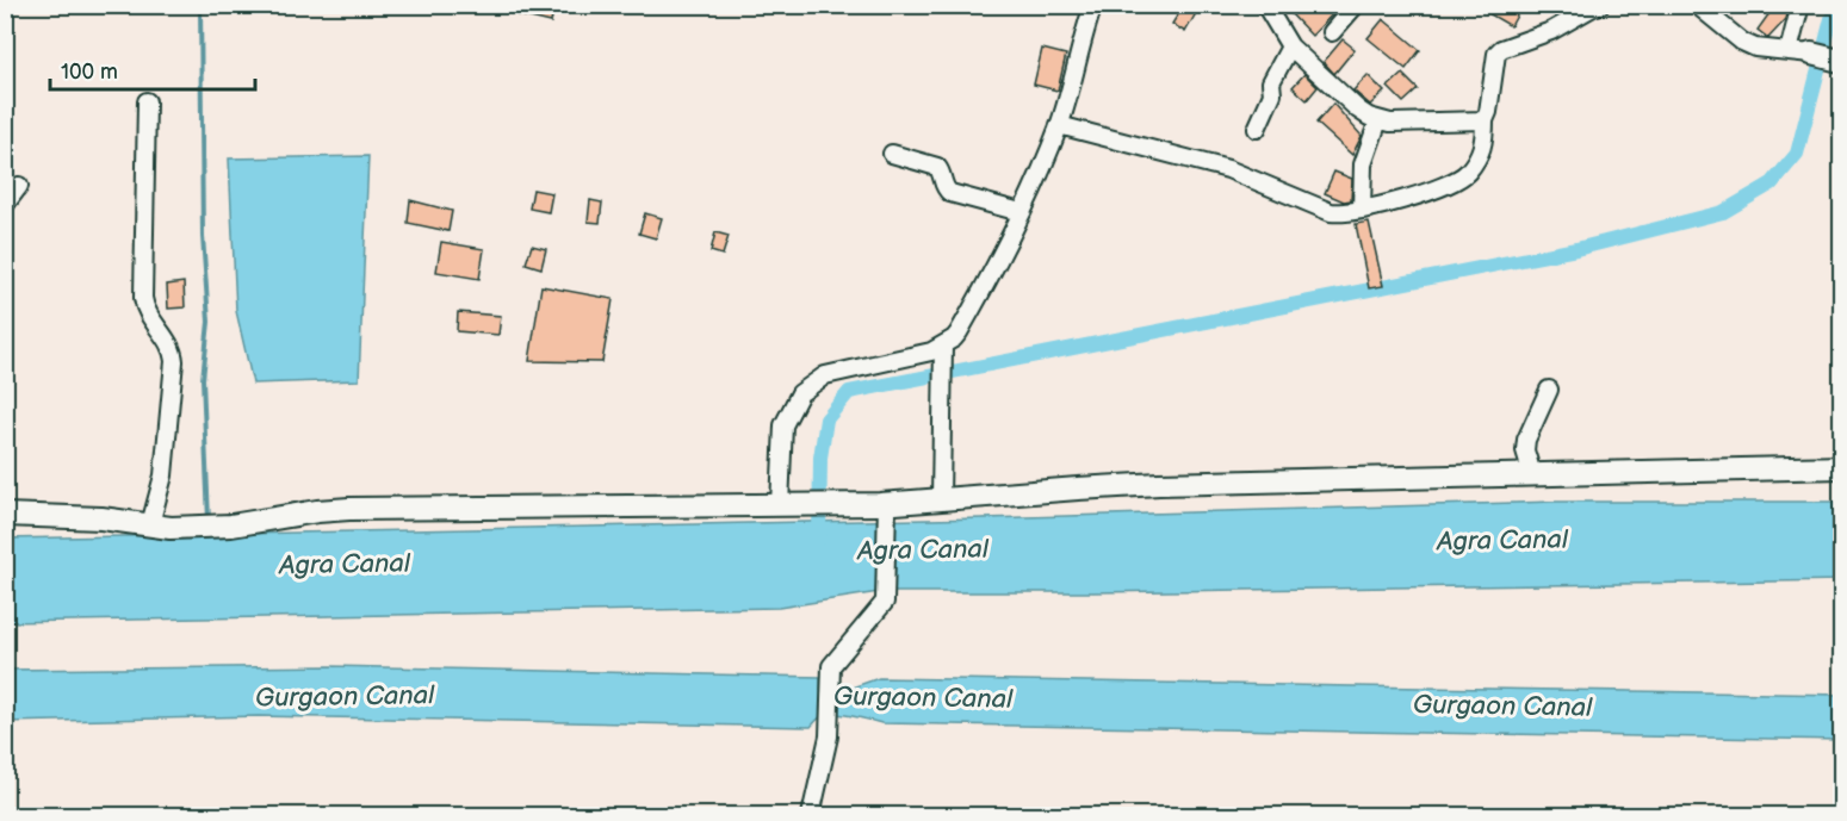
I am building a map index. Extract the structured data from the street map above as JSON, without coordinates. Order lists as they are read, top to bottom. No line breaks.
{"water":["Agra Canal","Gurgaon Canal"],"scale_bar":"100 m"}
